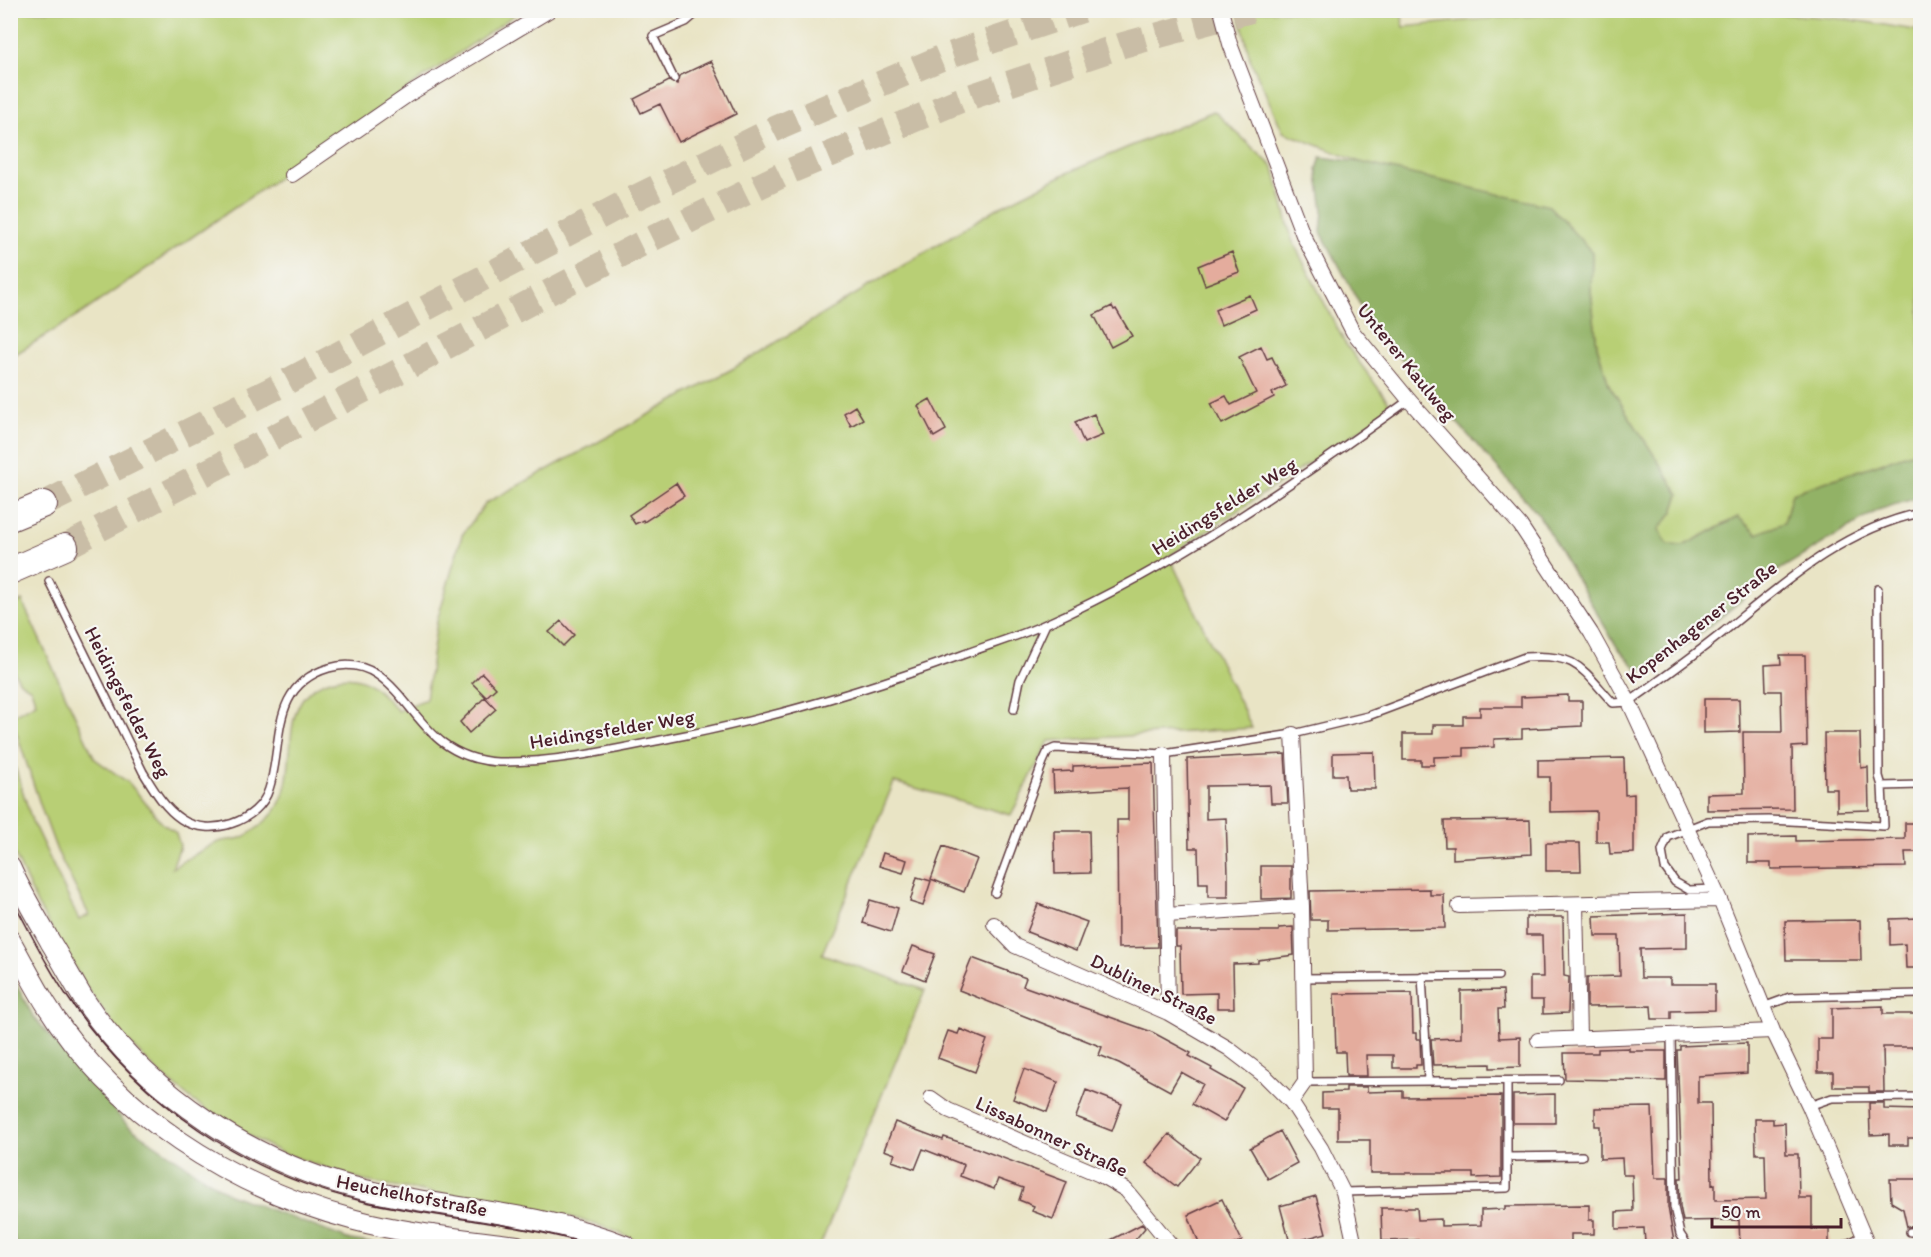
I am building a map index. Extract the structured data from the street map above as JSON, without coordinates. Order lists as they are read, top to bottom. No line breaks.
{"streets":{"main road":["Heuchelhofstraße"],"street":["Unterer Kaulweg","Kopenhagener Straße","Dubliner Straße","Lissabonner Straße"],"lane":["Heidingsfelder Weg"]},"crossings":[["Unterer Kaulweg","Heidingsfelder Weg"],["Unterer Kaulweg","Kopenhagener Straße"]],"scale_bar":"50 m"}
